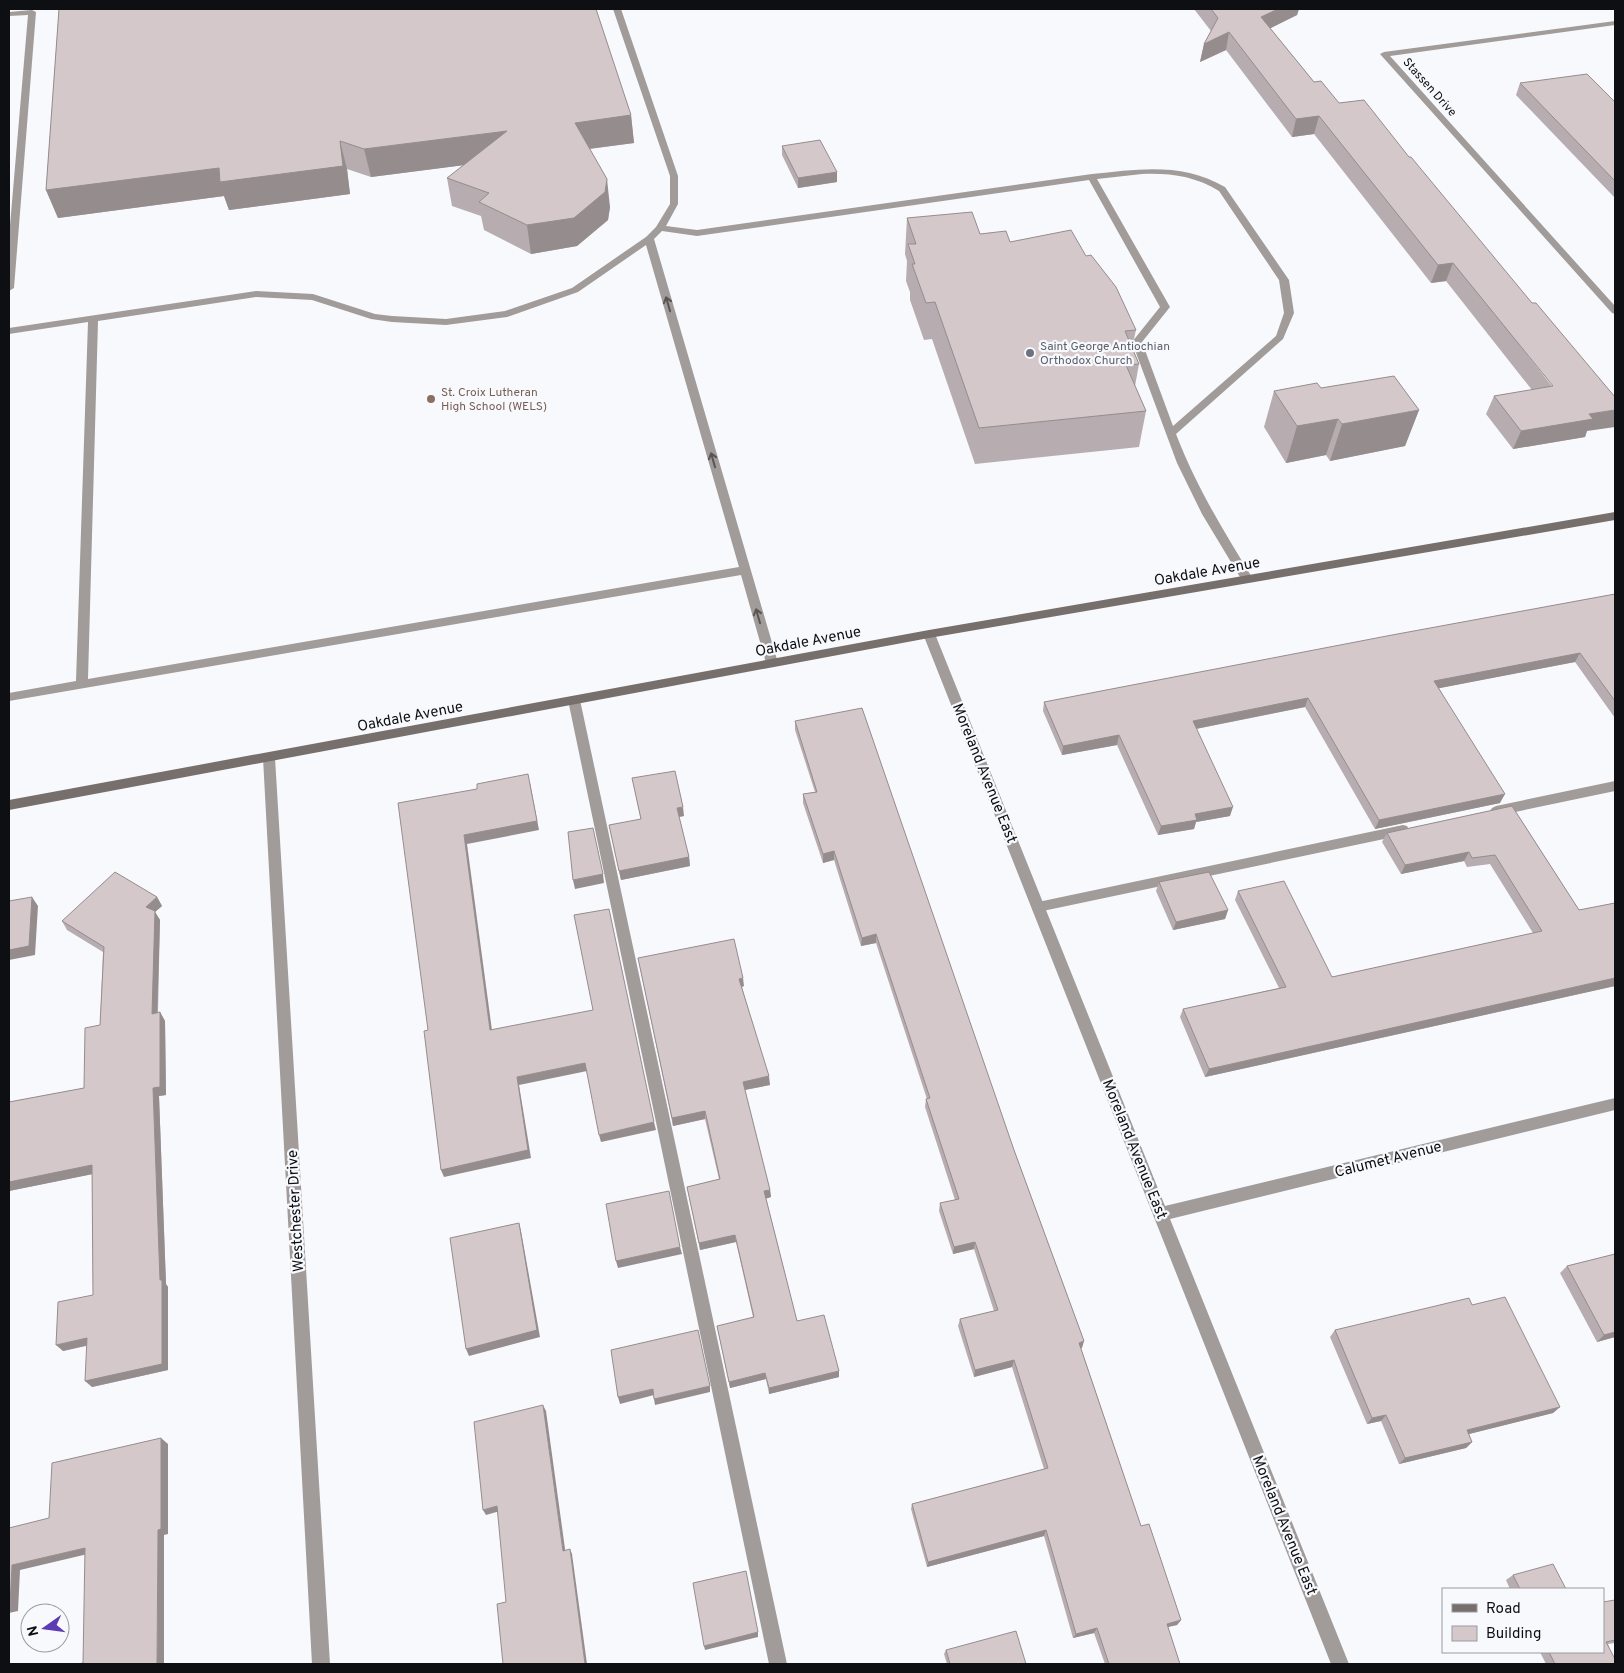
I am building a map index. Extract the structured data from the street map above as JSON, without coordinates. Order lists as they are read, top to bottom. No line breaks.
{"streets":{"street":["Stassen Drive","Oakdale Avenue","Moreland Avenue East","Calumet Avenue","Westchester Drive"]},"crossings":[["Oakdale Avenue","Moreland Avenue East"],["Oakdale Avenue","Westchester Drive"],["Moreland Avenue East","Calumet Avenue"]],"places":["Saint George Antiochian Orthodox Church","St. Croix Lutheran High School (WELS)"],"legend":["Road","Building"],"north":"left"}
